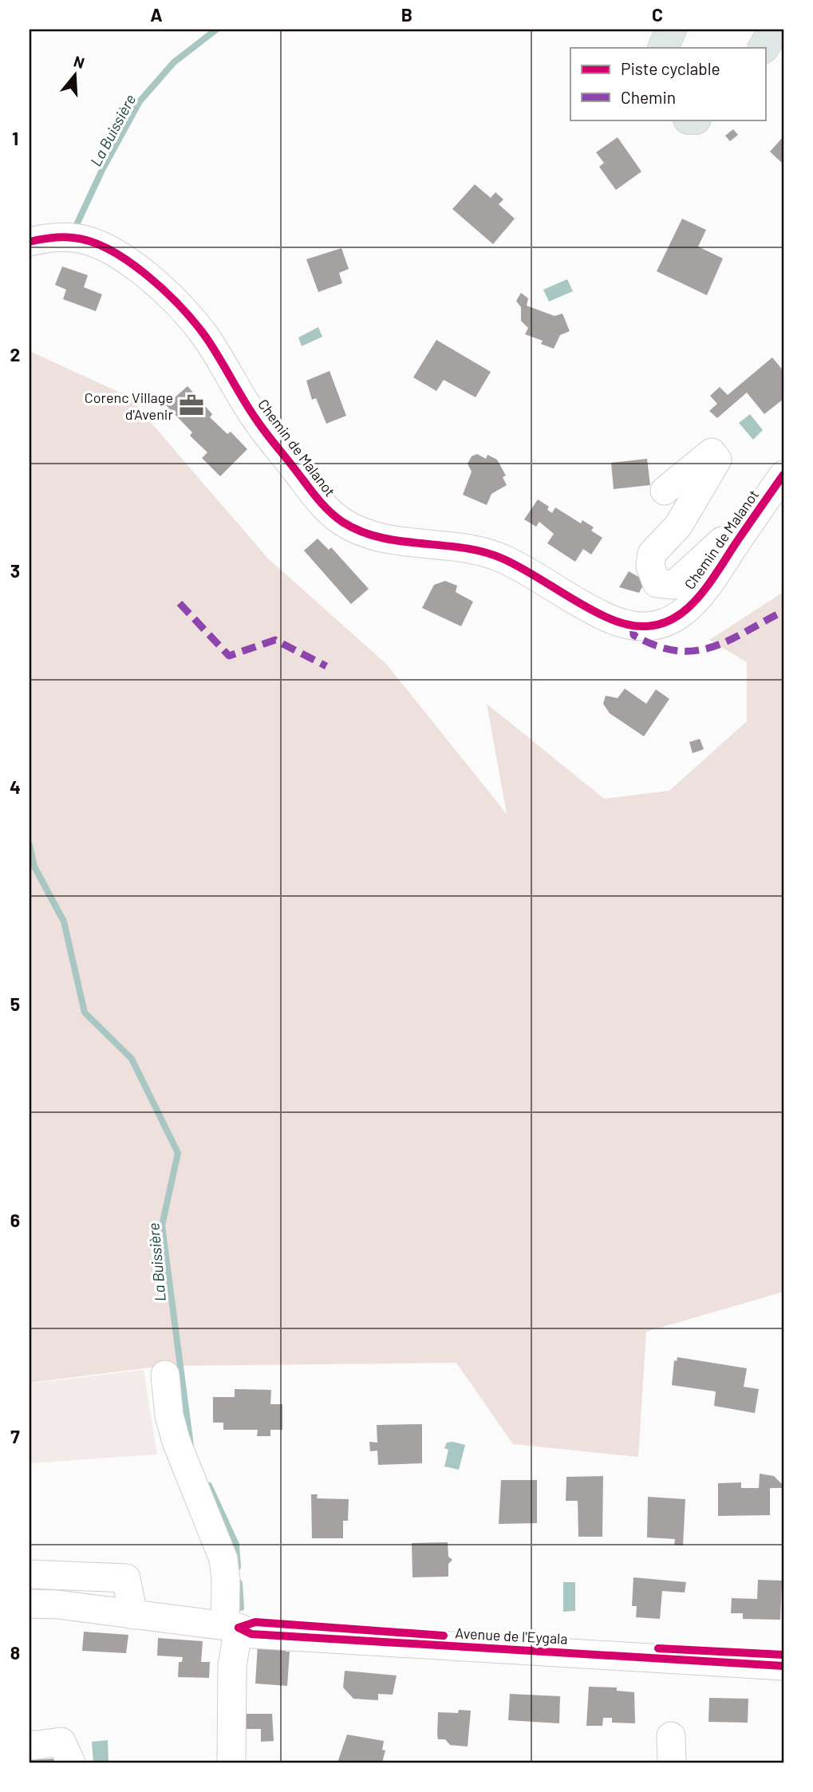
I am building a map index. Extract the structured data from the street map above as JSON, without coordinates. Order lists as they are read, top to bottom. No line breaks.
{"streets":{"street":["Chemin de Malanot","Avenue de l'Eygala"]},"water":["La Buissière"],"places":{"office":["Corenc Village d'Avenir"]},"legend":["Piste cyclable","Chemin"],"north":"top","grid":{"columns":["A","B","C"],"rows":["1","2","3","4","5","6","7","8"]}}
